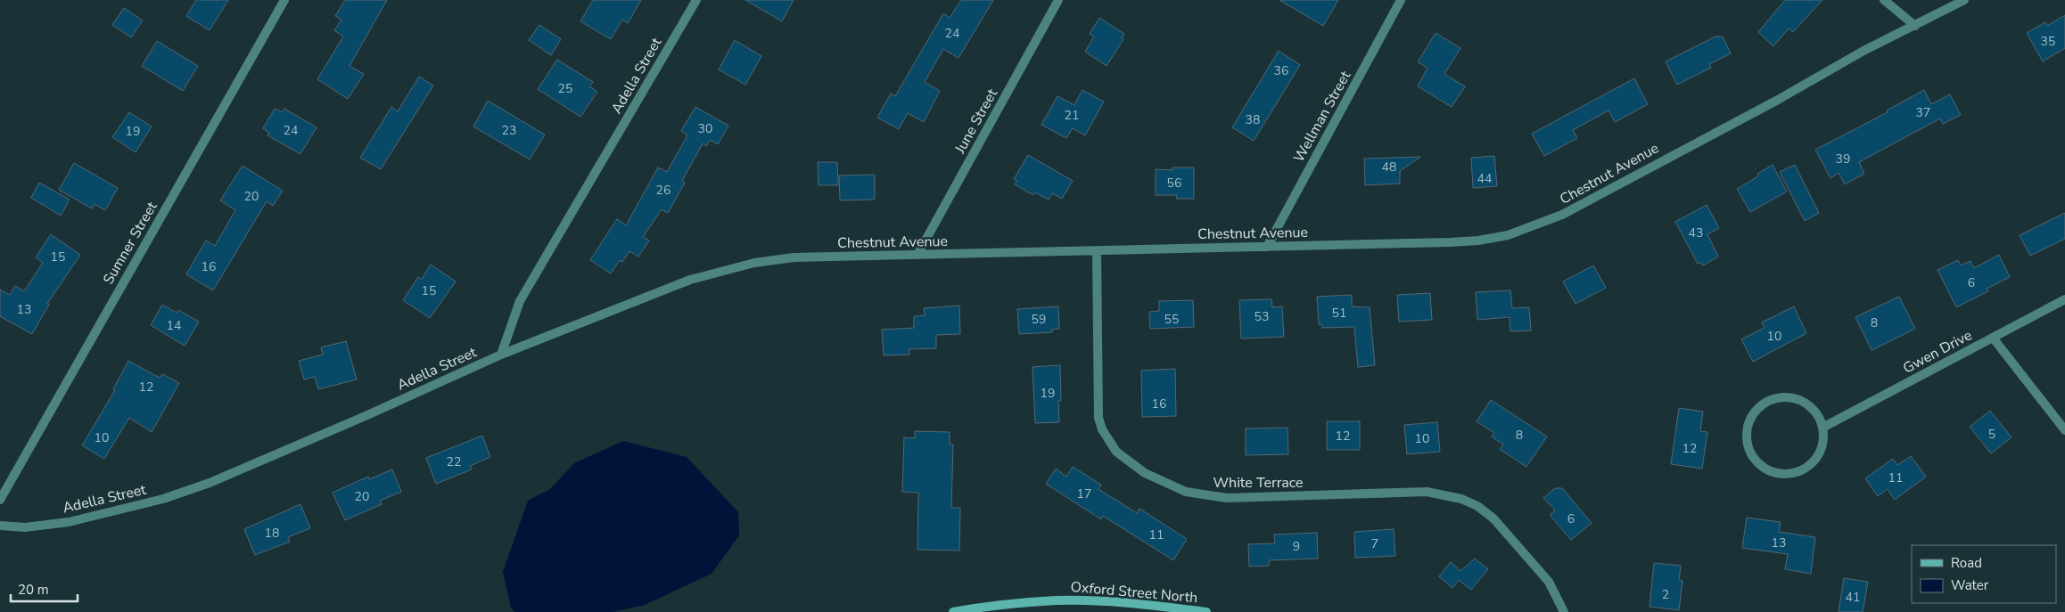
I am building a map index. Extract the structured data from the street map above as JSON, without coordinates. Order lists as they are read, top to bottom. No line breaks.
{"streets":{"street":["Adella Street","Wellman Street","June Street","Chestnut Avenue","Sumner Street","Gwen Drive","White Terrace","Oxford Street North"]},"crossings":[["Adella Street","Chestnut Avenue"],["Wellman Street","Chestnut Avenue"],["June Street","Chestnut Avenue"],["Chestnut Avenue","White Terrace"]],"house_numbers":["24","35","36","25","37","21","38","30","24","23","19","39","48","44","56","26","20","43","15","16","6","15","13","51","53","59","55","8","14","10","12","19","16","5","8","12","10","10","12","22","11","17","20","6","18","11","13","7","9","2","41"],"legend":["Road","Water"],"scale_bar":"20 m"}
